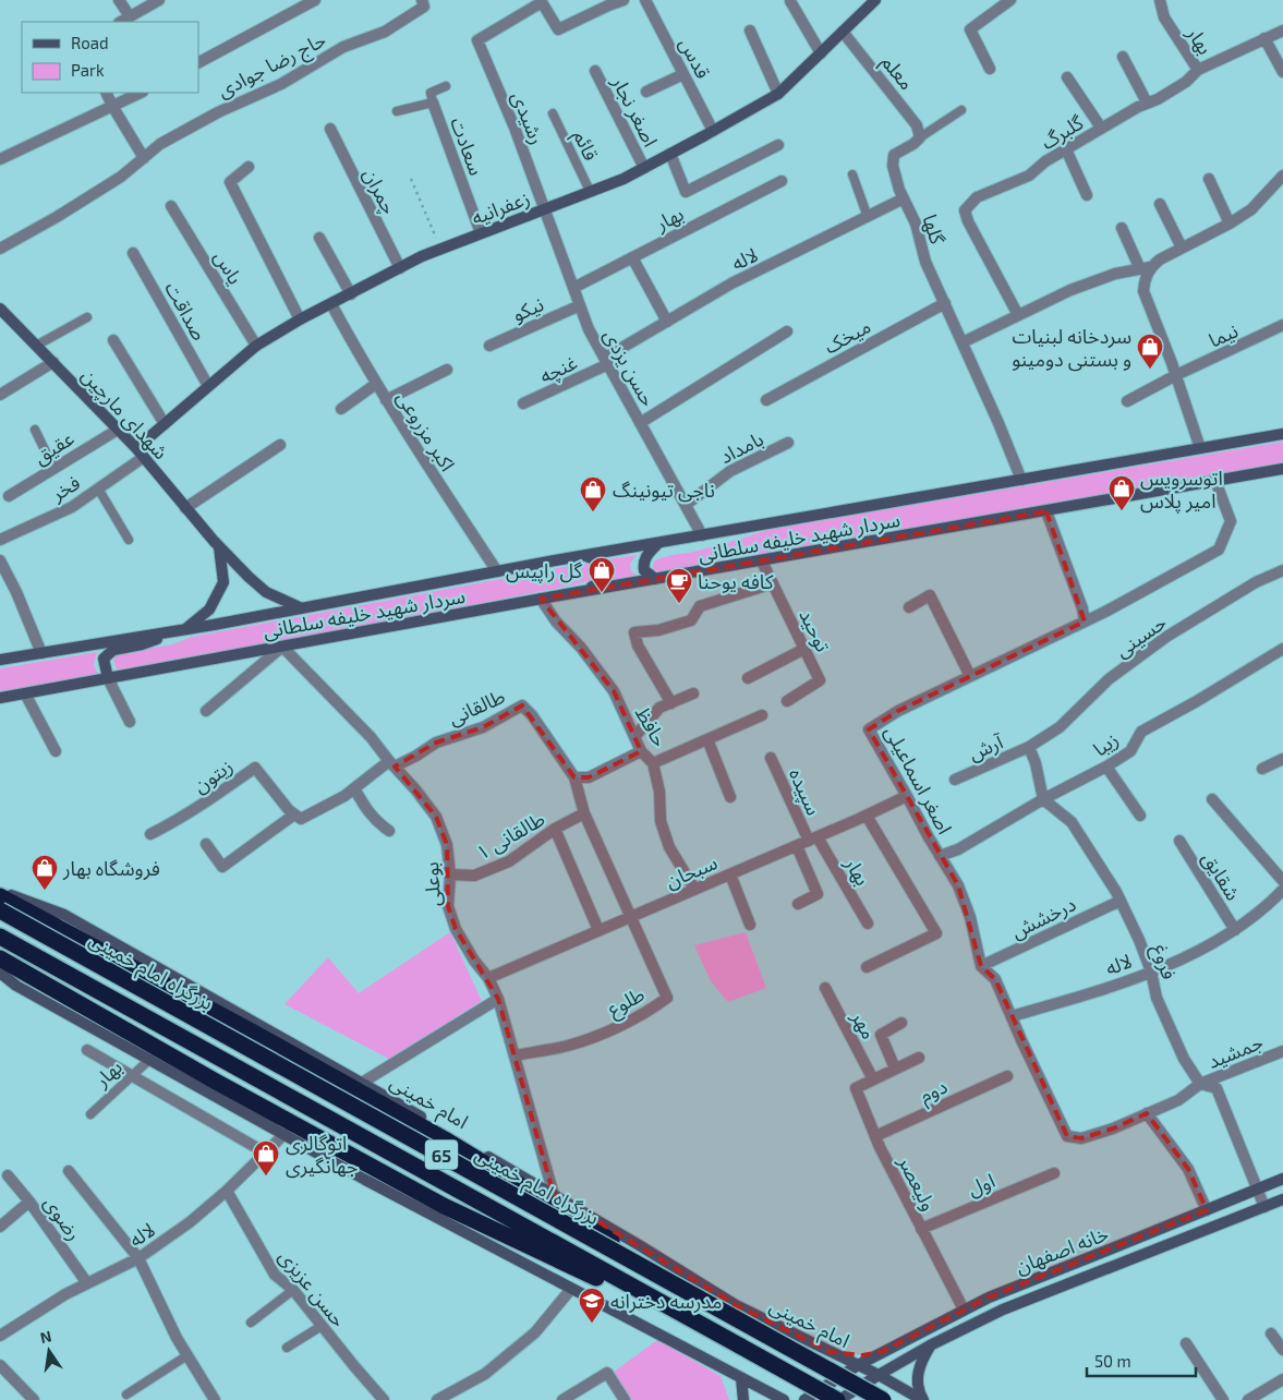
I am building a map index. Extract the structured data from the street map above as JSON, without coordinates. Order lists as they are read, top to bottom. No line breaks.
{"streets":{"highway":["بزرگراه امام خمینی","65"],"main road":["زعفرانیه","شهدای مارچین","سردار شهید خلیفه سلطانی","امام خمینی","خانه اصفهان"],"street":["بهار","قدس","حاج رضا جوادی","معلم","اصغر نجار","رشیدی","گلبرگ","سعادت","چمران","گلها","لاله","یاس","نیکو","صداقت","نیما","میخک","حسن یزدی","غنچه","اکبر مزروعی","عقیق","بامداد","فخر","توحید","حسینی","طالقانی","حافظ","زیبا","آرش","زیتون","اصغر اسماعیلی","سپیده","طالقانی ۱","سبحان","شقایق","بوعلی","درخشش","فروغ","طلوع","مهر","جمشید","دوم","ولیعصر","اول","رضوی","حسن عزیزی"],"lane":["قائم"]},"crossings":[["بهار","گلبرگ"],["بهار","حسن یزدی"],["بهار","سپیده"],["بهار","سبحان"],["قدس","زعفرانیه"],["معلم","زعفرانیه"],["معلم","گلها"],["اصغر نجار","زعفرانیه"],["رشیدی","زعفرانیه"],["رشیدی","حسن یزدی"],["قائم","زعفرانیه"],["سعادت","زعفرانیه"],["چمران","زعفرانیه"],["زعفرانیه","یاس"],["زعفرانیه","صداقت"],["زعفرانیه","حسن یزدی"],["زعفرانیه","شهدای مارچین"],["زعفرانیه","اکبر مزروعی"],["گلها","لاله"],["گلها","میخک"],["گلها","سردار شهید خلیفه سلطانی"],["لاله","حسن یزدی"],["لاله","غنچه"],["لاله","اصغر اسماعیلی"],["لاله","شقایق"],["لاله","فروغ"],["لاله","رضوی"],["لاله","حسن عزیزی"],["نیکو","حسن یزدی"],["حسن یزدی","غنچه"],["حسن یزدی","بامداد"],["حسن یزدی","سردار شهید خلیفه سلطانی"],["شهدای مارچین","عقیق"],["شهدای مارچین","فخر"],["شهدای مارچین","سردار شهید خلیفه سلطانی"],["اکبر مزروعی","سردار شهید خلیفه سلطانی"],["سردار شهید خلیفه سلطانی","توحید"],["سردار شهید خلیفه سلطانی","حافظ"],["سردار شهید خلیفه سلطانی","اصغر اسماعیلی"],["سردار شهید خلیفه سلطانی","بوعلی"],["توحید","حافظ"],["حسینی","آرش"],["طالقانی","طالقانی ۱"],["طالقانی","سبحان"],["طالقانی","بوعلی"],["طالقانی","طلوع"],["حافظ","سبحان"],["زیبا","اصغر اسماعیلی"],["زیبا","فروغ"],["اصغر اسماعیلی","سبحان"],["اصغر اسماعیلی","درخشش"],["اصغر اسماعیلی","فروغ"],["اصغر اسماعیلی","جمشید"],["سپیده","سبحان"],["طالقانی ۱","بوعلی"],["سبحان","بوعلی"],["سبحان","طلوع"],["بوعلی","طلوع"],["بوعلی","امام خمینی"],["درخشش","فروغ"],["فروغ","جمشید"],["فروغ","خانه اصفهان"],["مهر","ولیعصر"],["دوم","ولیعصر"],["امام خمینی","خانه اصفهان"],["65","خانه اصفهان"],["ولیعصر","اول"],["ولیعصر","خانه اصفهان"]],"places":{"shop":["سردخانه لبنیات و بستنی دومینو","اتوسرويس امير پلاس","ناجی‌ تیونینگ","گل راپیس","فروشگاه بهار","اتوگالری جهانگیری"],"cafe":["کافه یوحنا"],"school or university":["مدرسه دخترانه"]},"legend":["Road","Park"],"scale_bar":"50 m","north":"top"}
